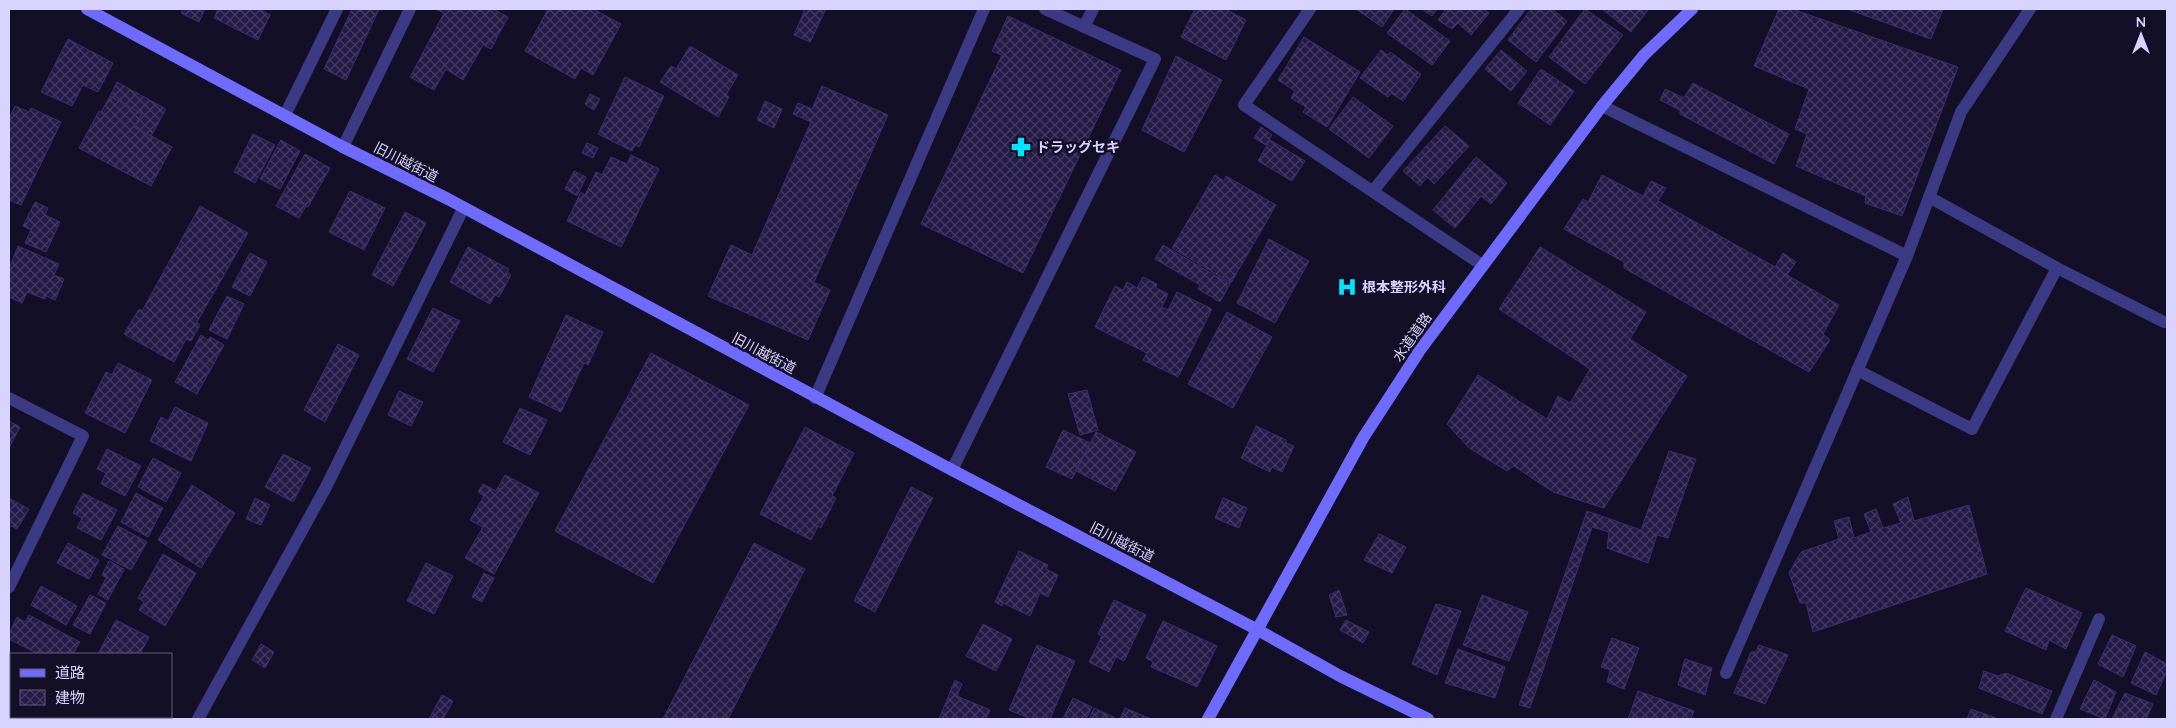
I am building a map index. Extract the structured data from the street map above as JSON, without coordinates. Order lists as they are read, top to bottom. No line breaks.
{"streets":{"main road":["旧川越街道","水道道路"]},"crossings":[["旧川越街道","水道道路"]],"places":{"pharmacy":["ドラッグセキ"],"hospital":["根本整形外科"]},"legend":["道路","建物"],"north":"top"}
